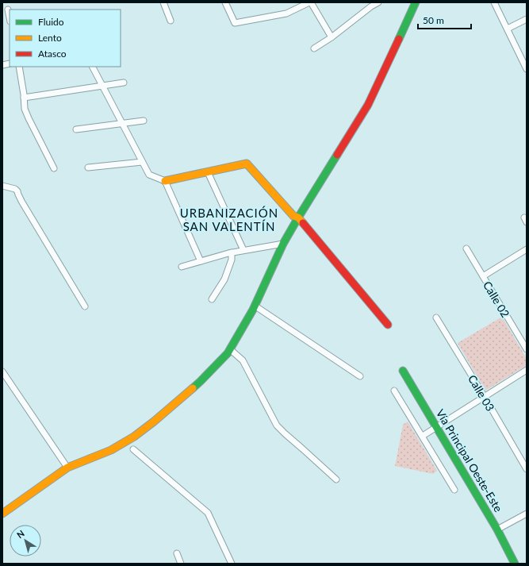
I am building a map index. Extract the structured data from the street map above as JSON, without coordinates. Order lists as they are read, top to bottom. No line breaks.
{"streets":{"street":["Calle 02","Calle 03","Vía Principal Oeste-Este"]},"districts":["URBANIZACIÓN SAN VALENTÍN"],"legend":["Fluido","Lento","Atasco"],"scale_bar":"50 m","north":"top left"}
